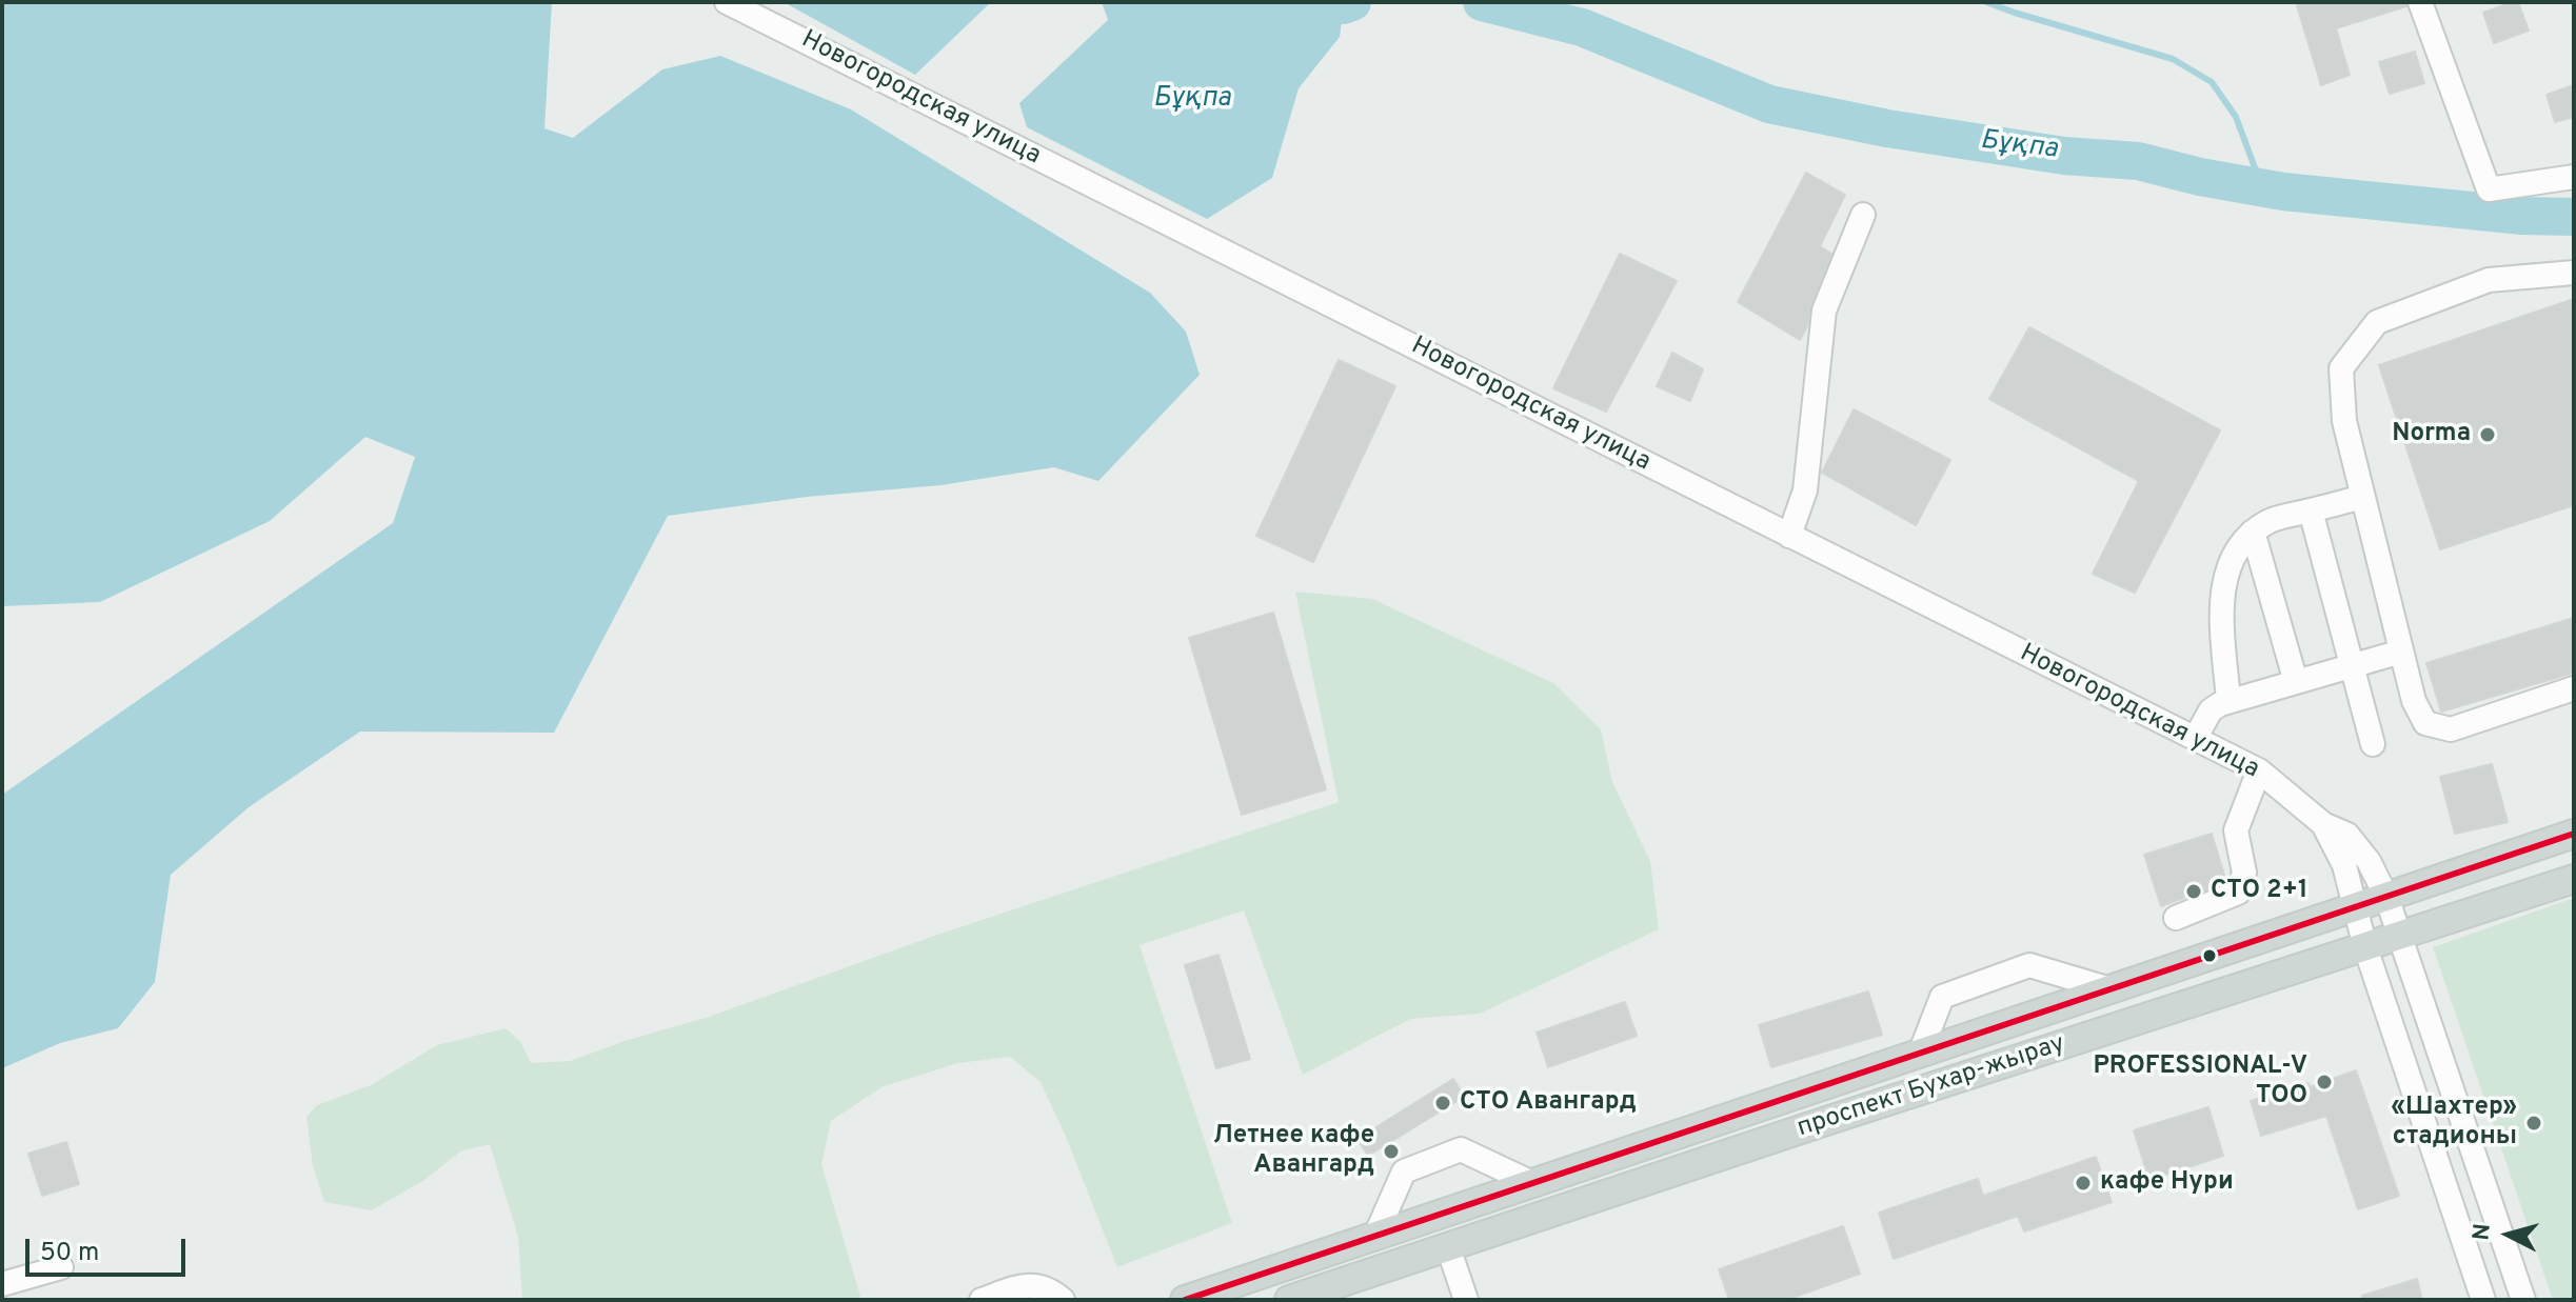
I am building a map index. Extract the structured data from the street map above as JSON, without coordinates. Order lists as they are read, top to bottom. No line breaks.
{"streets":{"main road":["проспект Бухар-жырау"],"street":["Новогородская улица"]},"crossings":[["Новогородская улица","проспект Бухар-жырау"]],"water":["Бұқпа"],"places":["Norma","СТО 2+1","PROFESSIONAL-V ТОО","СТО Авангард","«Шахтер» стадионы","Летнее кафе Авангард","кафе Нури"],"lines":["transit line 50"],"scale_bar":"50 m","north":"left"}
